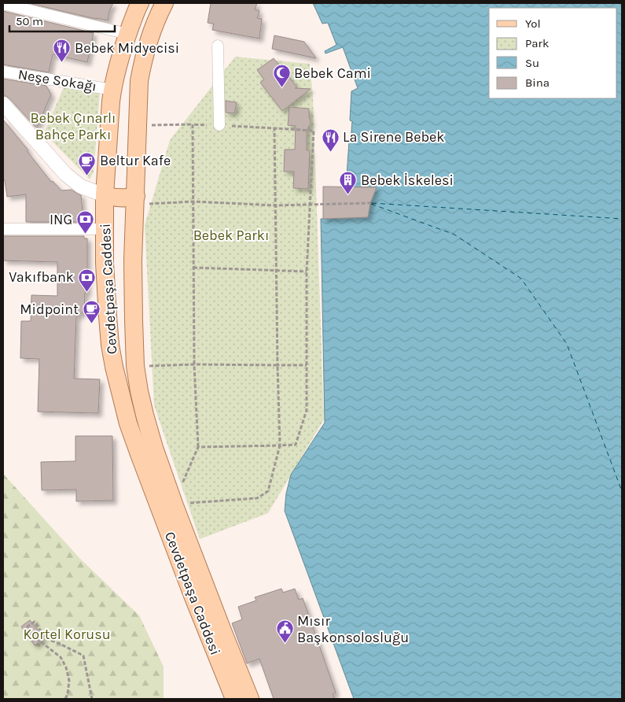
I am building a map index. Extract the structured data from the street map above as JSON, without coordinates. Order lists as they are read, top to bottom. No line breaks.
{"streets":{"main road":["Cevdetpaşa Caddesi"],"street":["Neşe Sokağı"]},"crossings":[["Neşe Sokağı","Cevdetpaşa Caddesi"]],"parks":["Bebek Çınarlı Bahçe Parkı","Bebek Parkı","Kortel Korusu"],"places":{"restaurant":["Bebek Midyecisi","La Sirene Bebek"],"mosque":["Bebek Cami"],"cafe":["Beltur Kafe","Midpoint"],"building":["Bebek İskelesi"],"bank":["ING","Vakıfbank"],"public building":["Mısır Başkonsolosluğu"]},"legend":["Yol","Park","Su","Bina"],"scale_bar":"50 m"}
